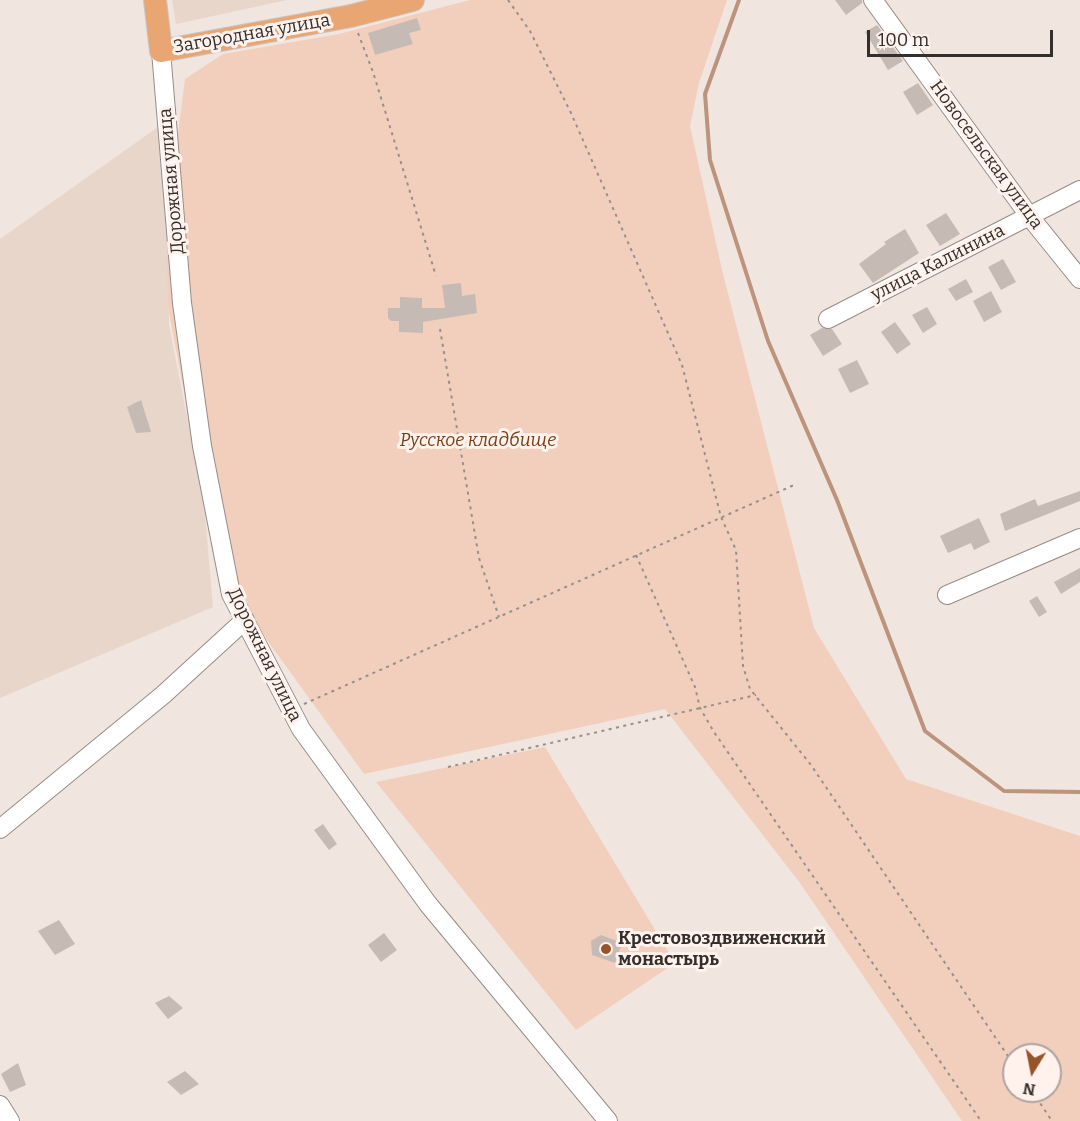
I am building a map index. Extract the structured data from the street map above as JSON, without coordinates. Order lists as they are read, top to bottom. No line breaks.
{"streets":{"main road":["Загородная улица"],"street":["Новосельская улица","Дорожная улица","улица Калинина"]},"crossings":[["Загородная улица","Дорожная улица"],["Новосельская улица","улица Калинина"]],"parks":["Русское кладбище"],"places":["Крестовоздвиженский монастырь"],"scale_bar":"100 m","north":"bottom"}
